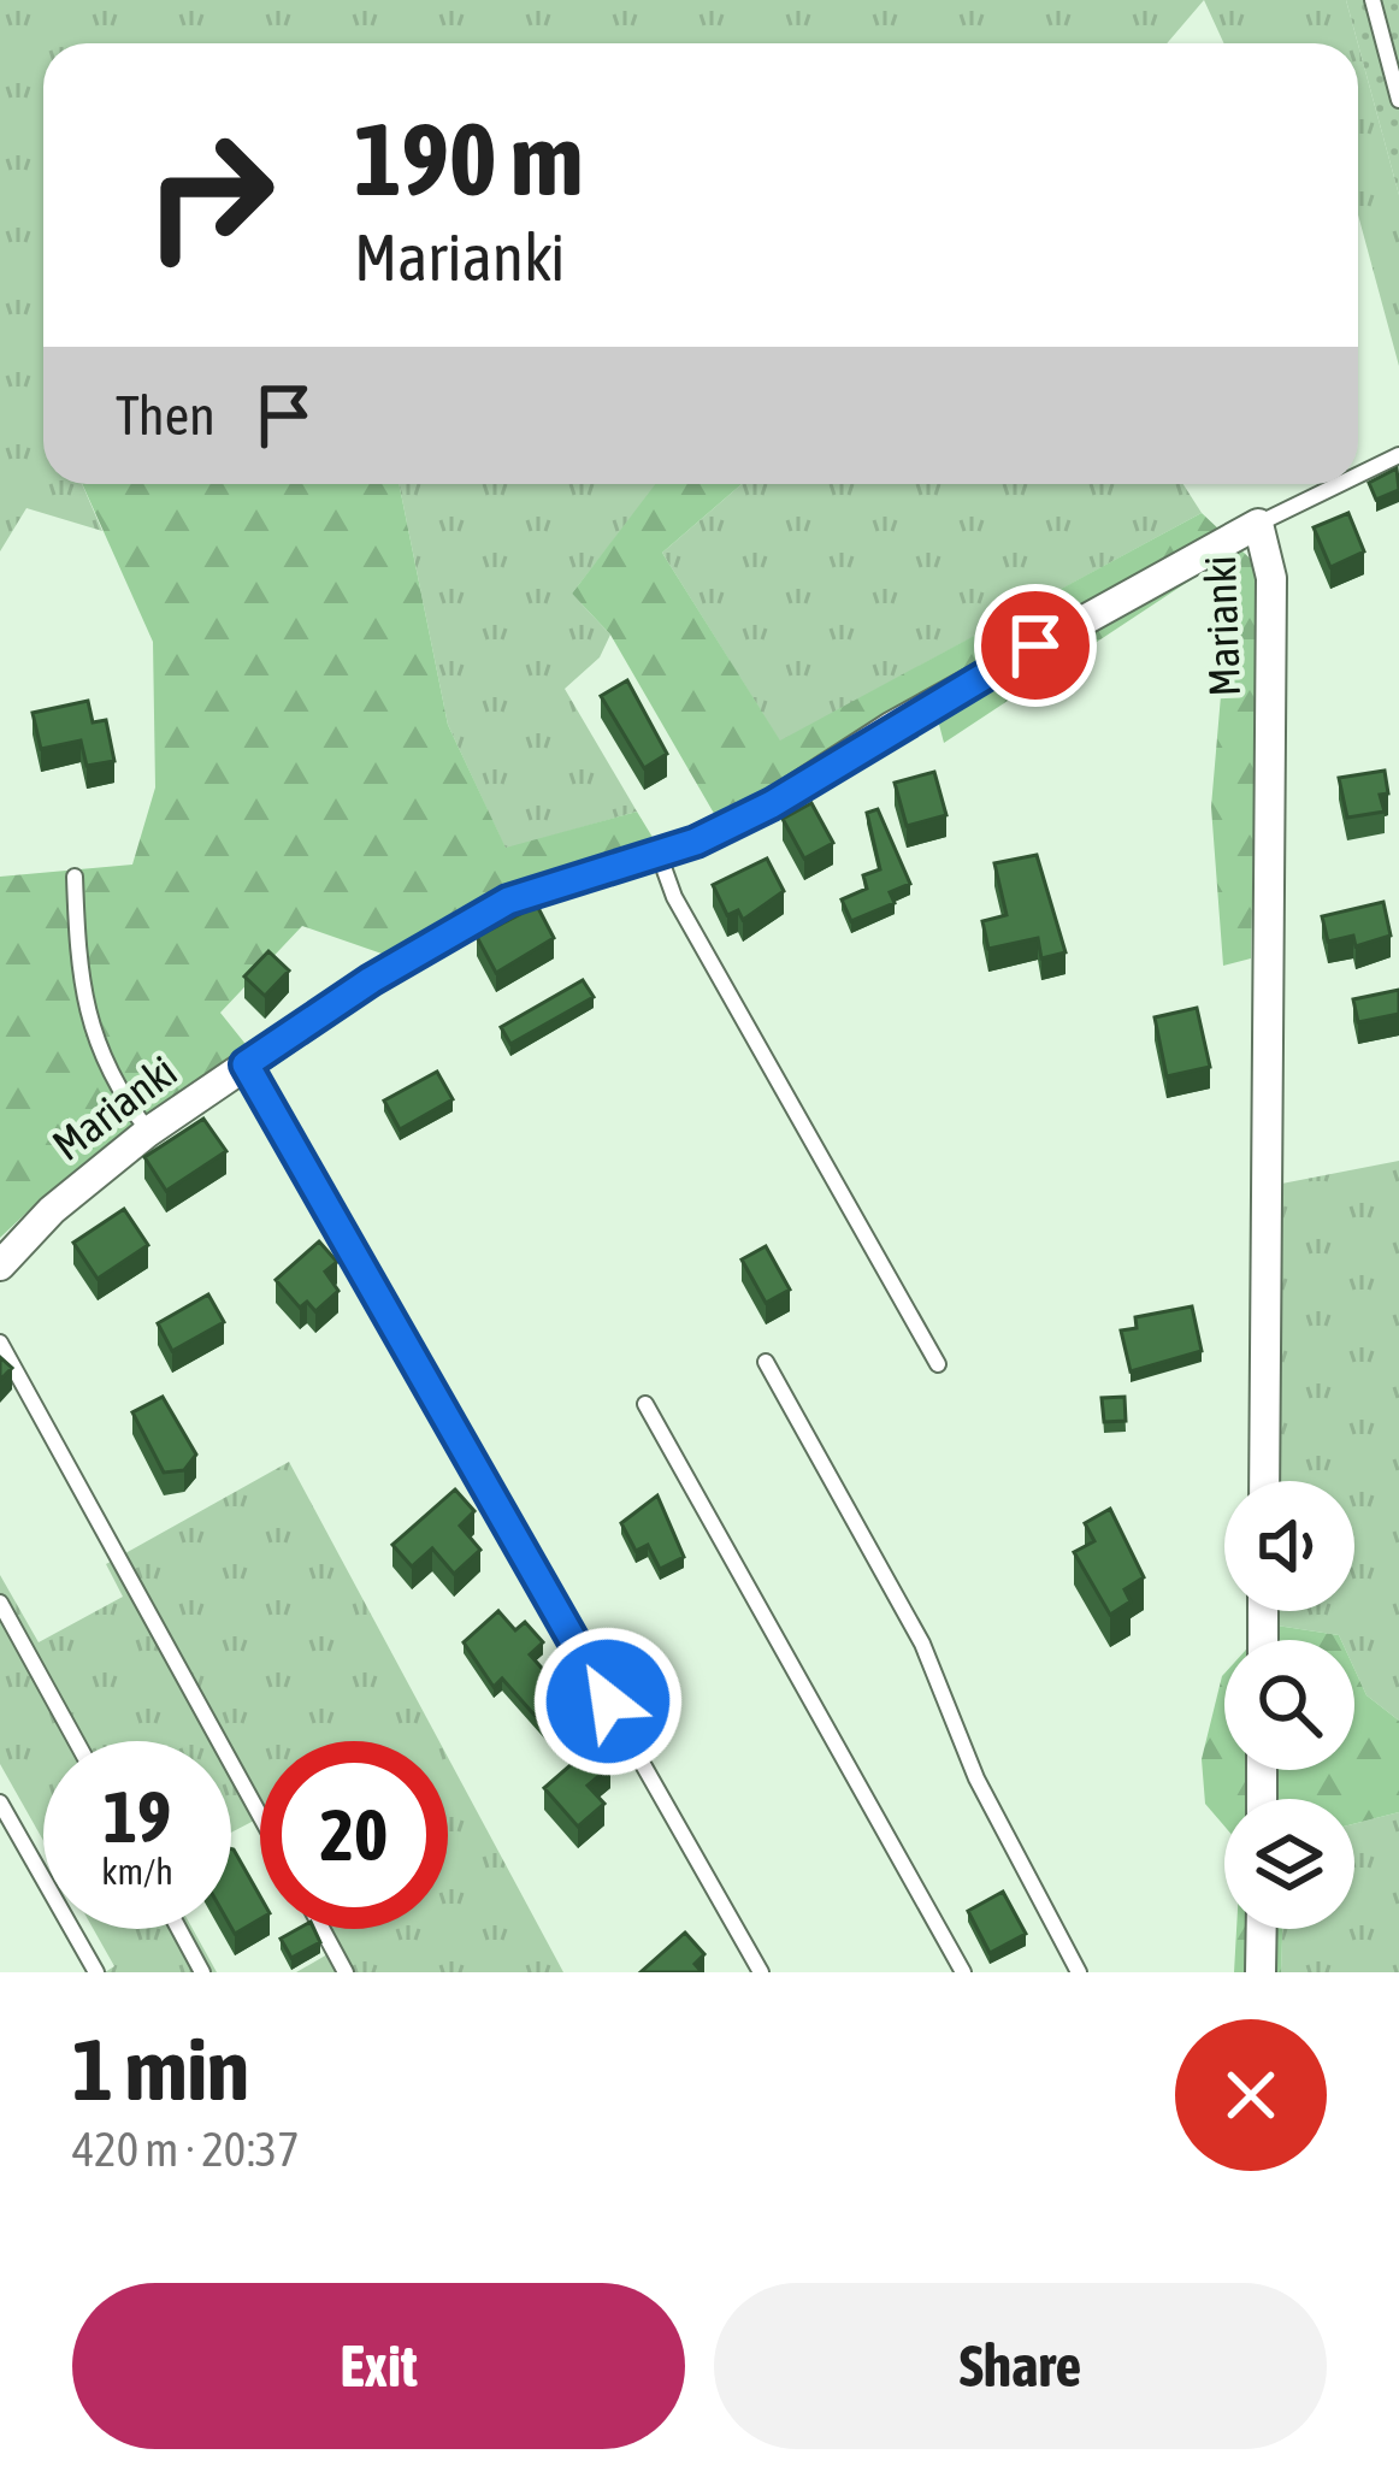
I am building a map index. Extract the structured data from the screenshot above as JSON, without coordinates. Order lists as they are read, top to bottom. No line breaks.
{"streets":{"street":["Marianki"]},"page":{"turn":["190 m","Marianki"],"then":"Then","speed":"19 km/h","limit":"20","heading":["1 min","420 m · 20:37"],"buttons":["Exit","Share"]}}
